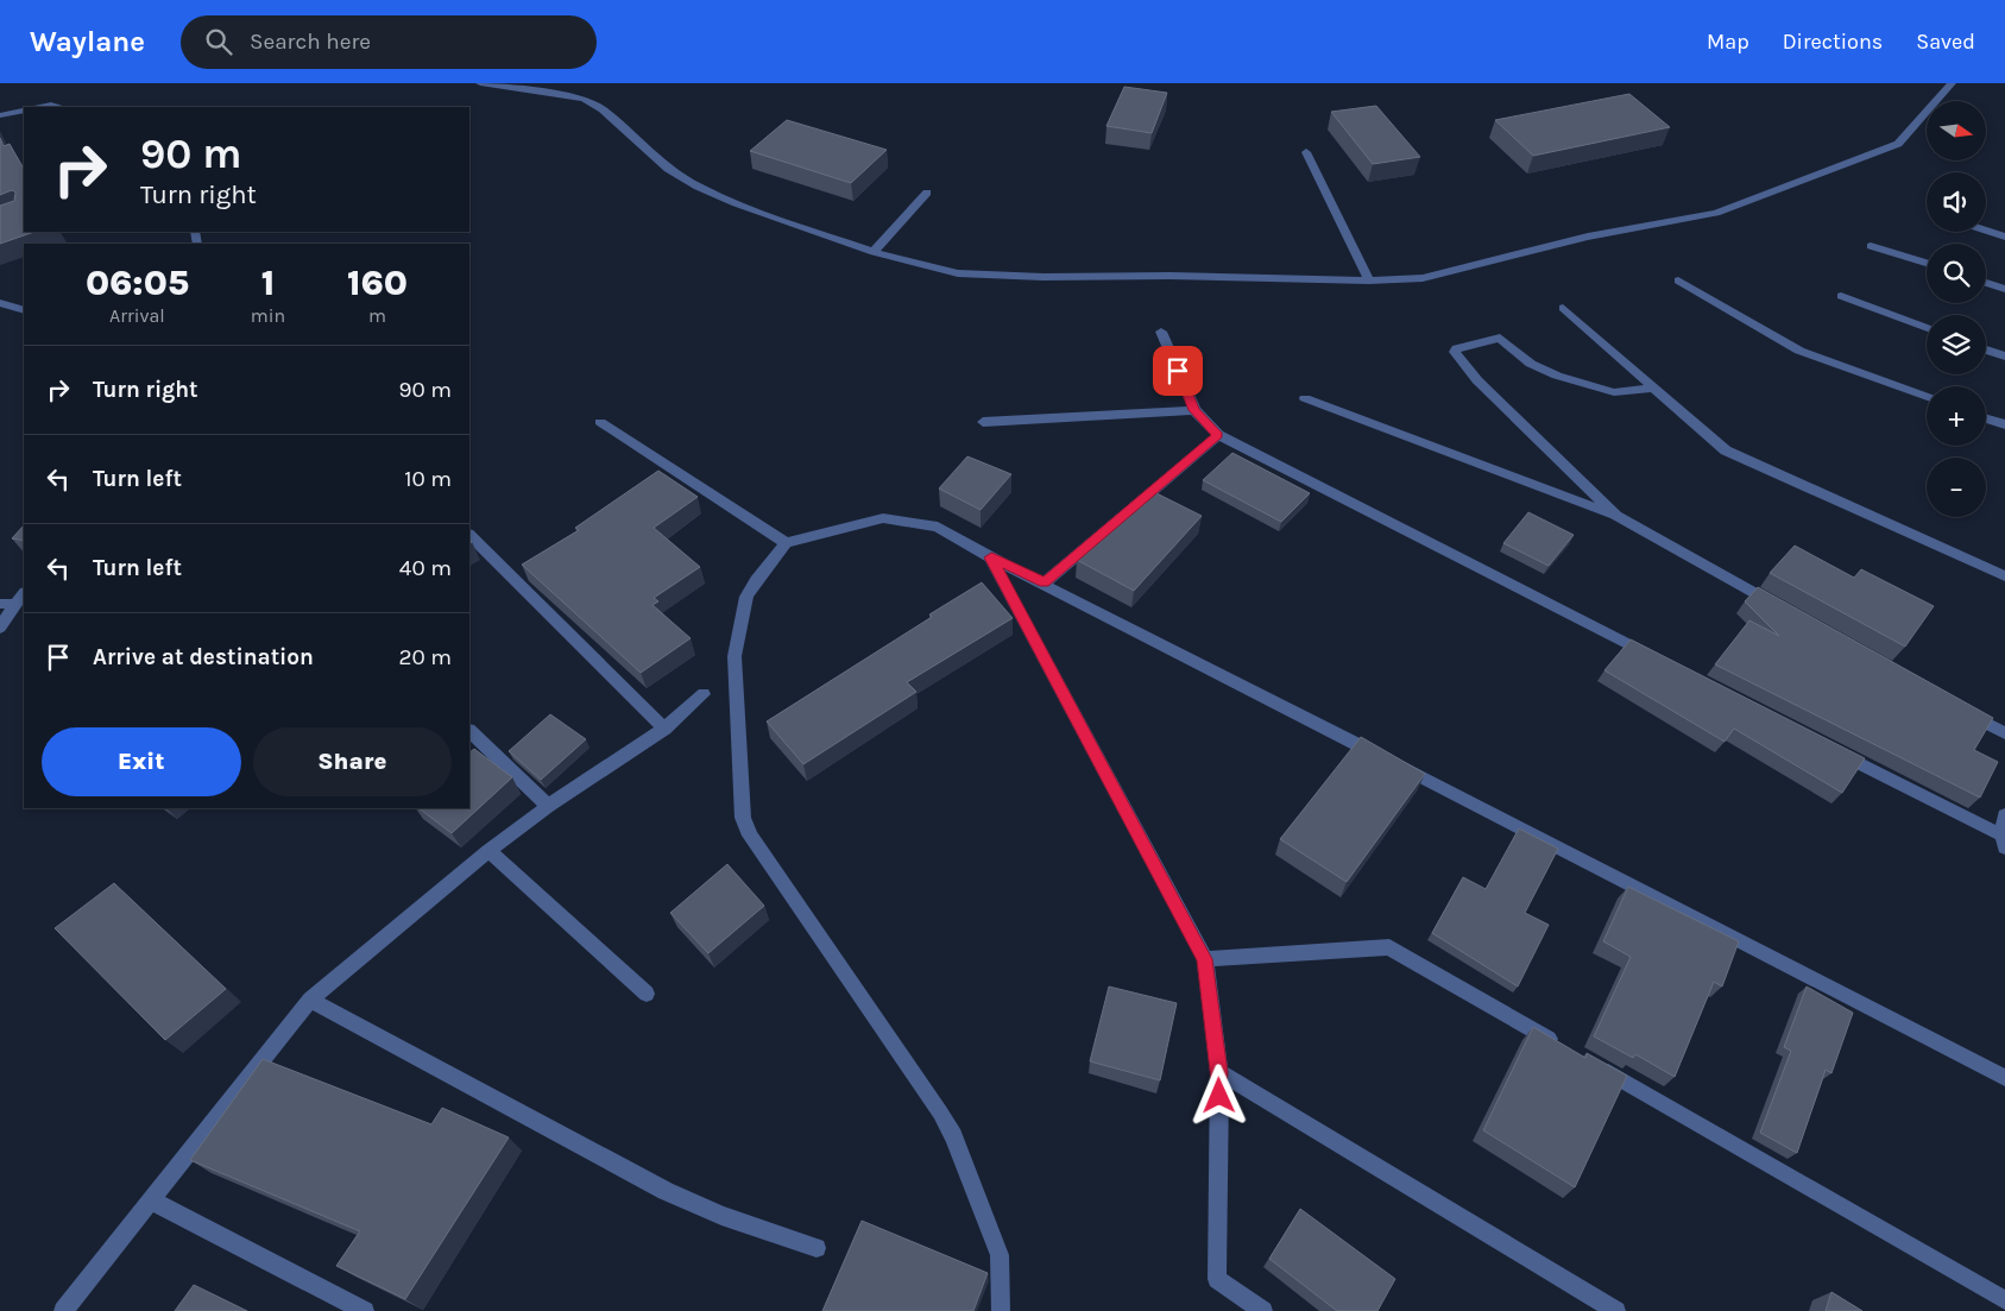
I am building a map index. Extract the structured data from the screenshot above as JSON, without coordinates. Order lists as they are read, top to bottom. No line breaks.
{"north":"right","page":{"header":"Waylane","search":"Search here","nav":["Map","Directions","Saved"],"map_buttons":["+","−"],"turn":["90 m","Turn right"],"eta":["06:05","Arrival","1","min","160","m"],"list":[{"name":"Turn right","value":"90 m"},{"name":"Turn left","value":"10 m"},{"name":"Turn left","value":"40 m"},{"name":"Arrive at destination","value":"20 m"}],"buttons":["Exit","Share"]}}
